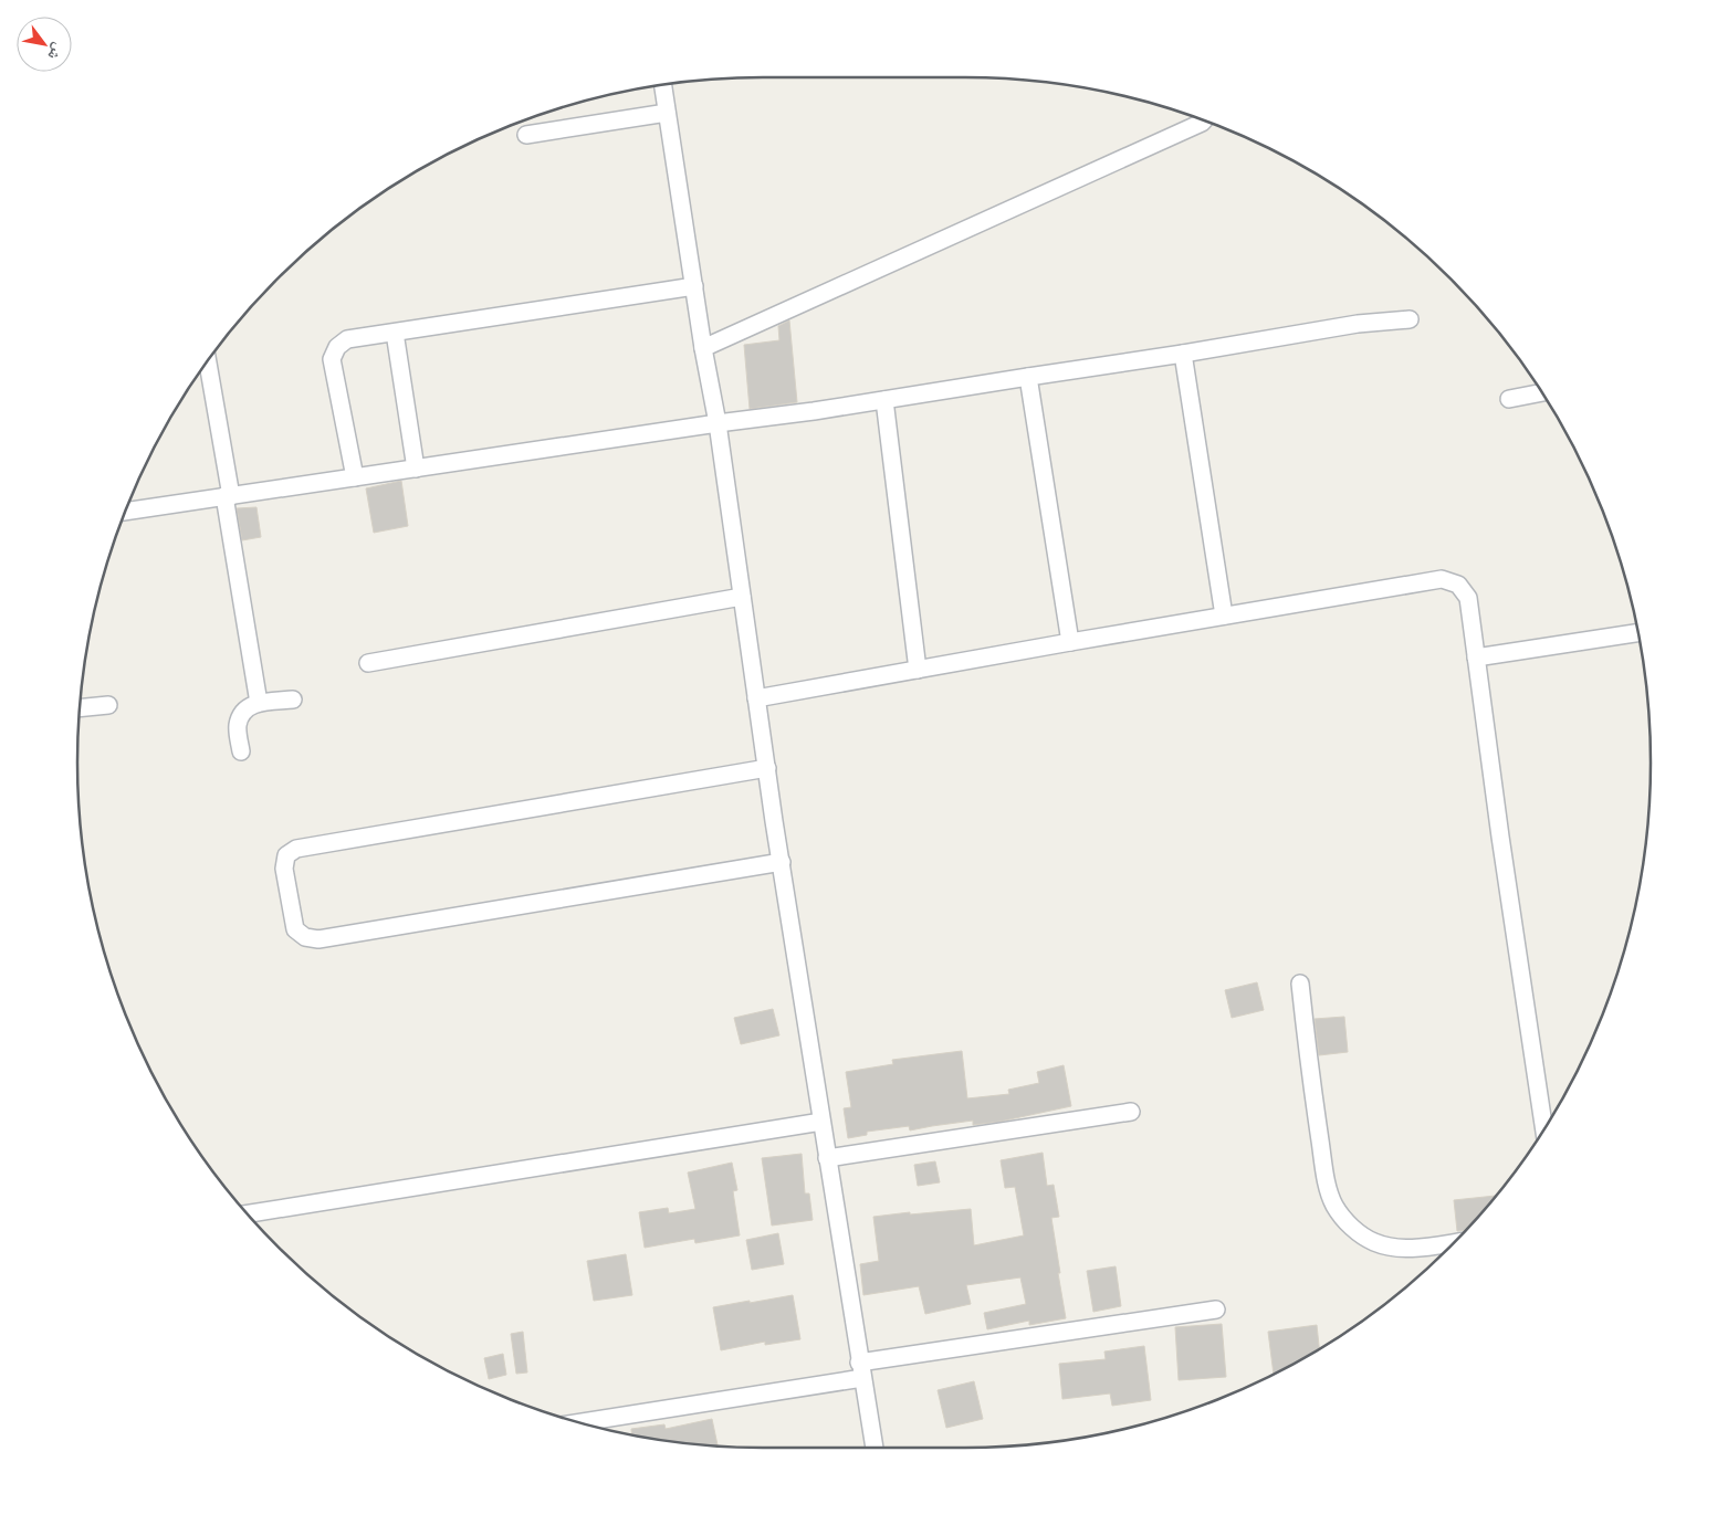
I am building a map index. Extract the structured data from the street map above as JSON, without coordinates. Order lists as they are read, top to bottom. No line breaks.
{"north":"bottom right"}
